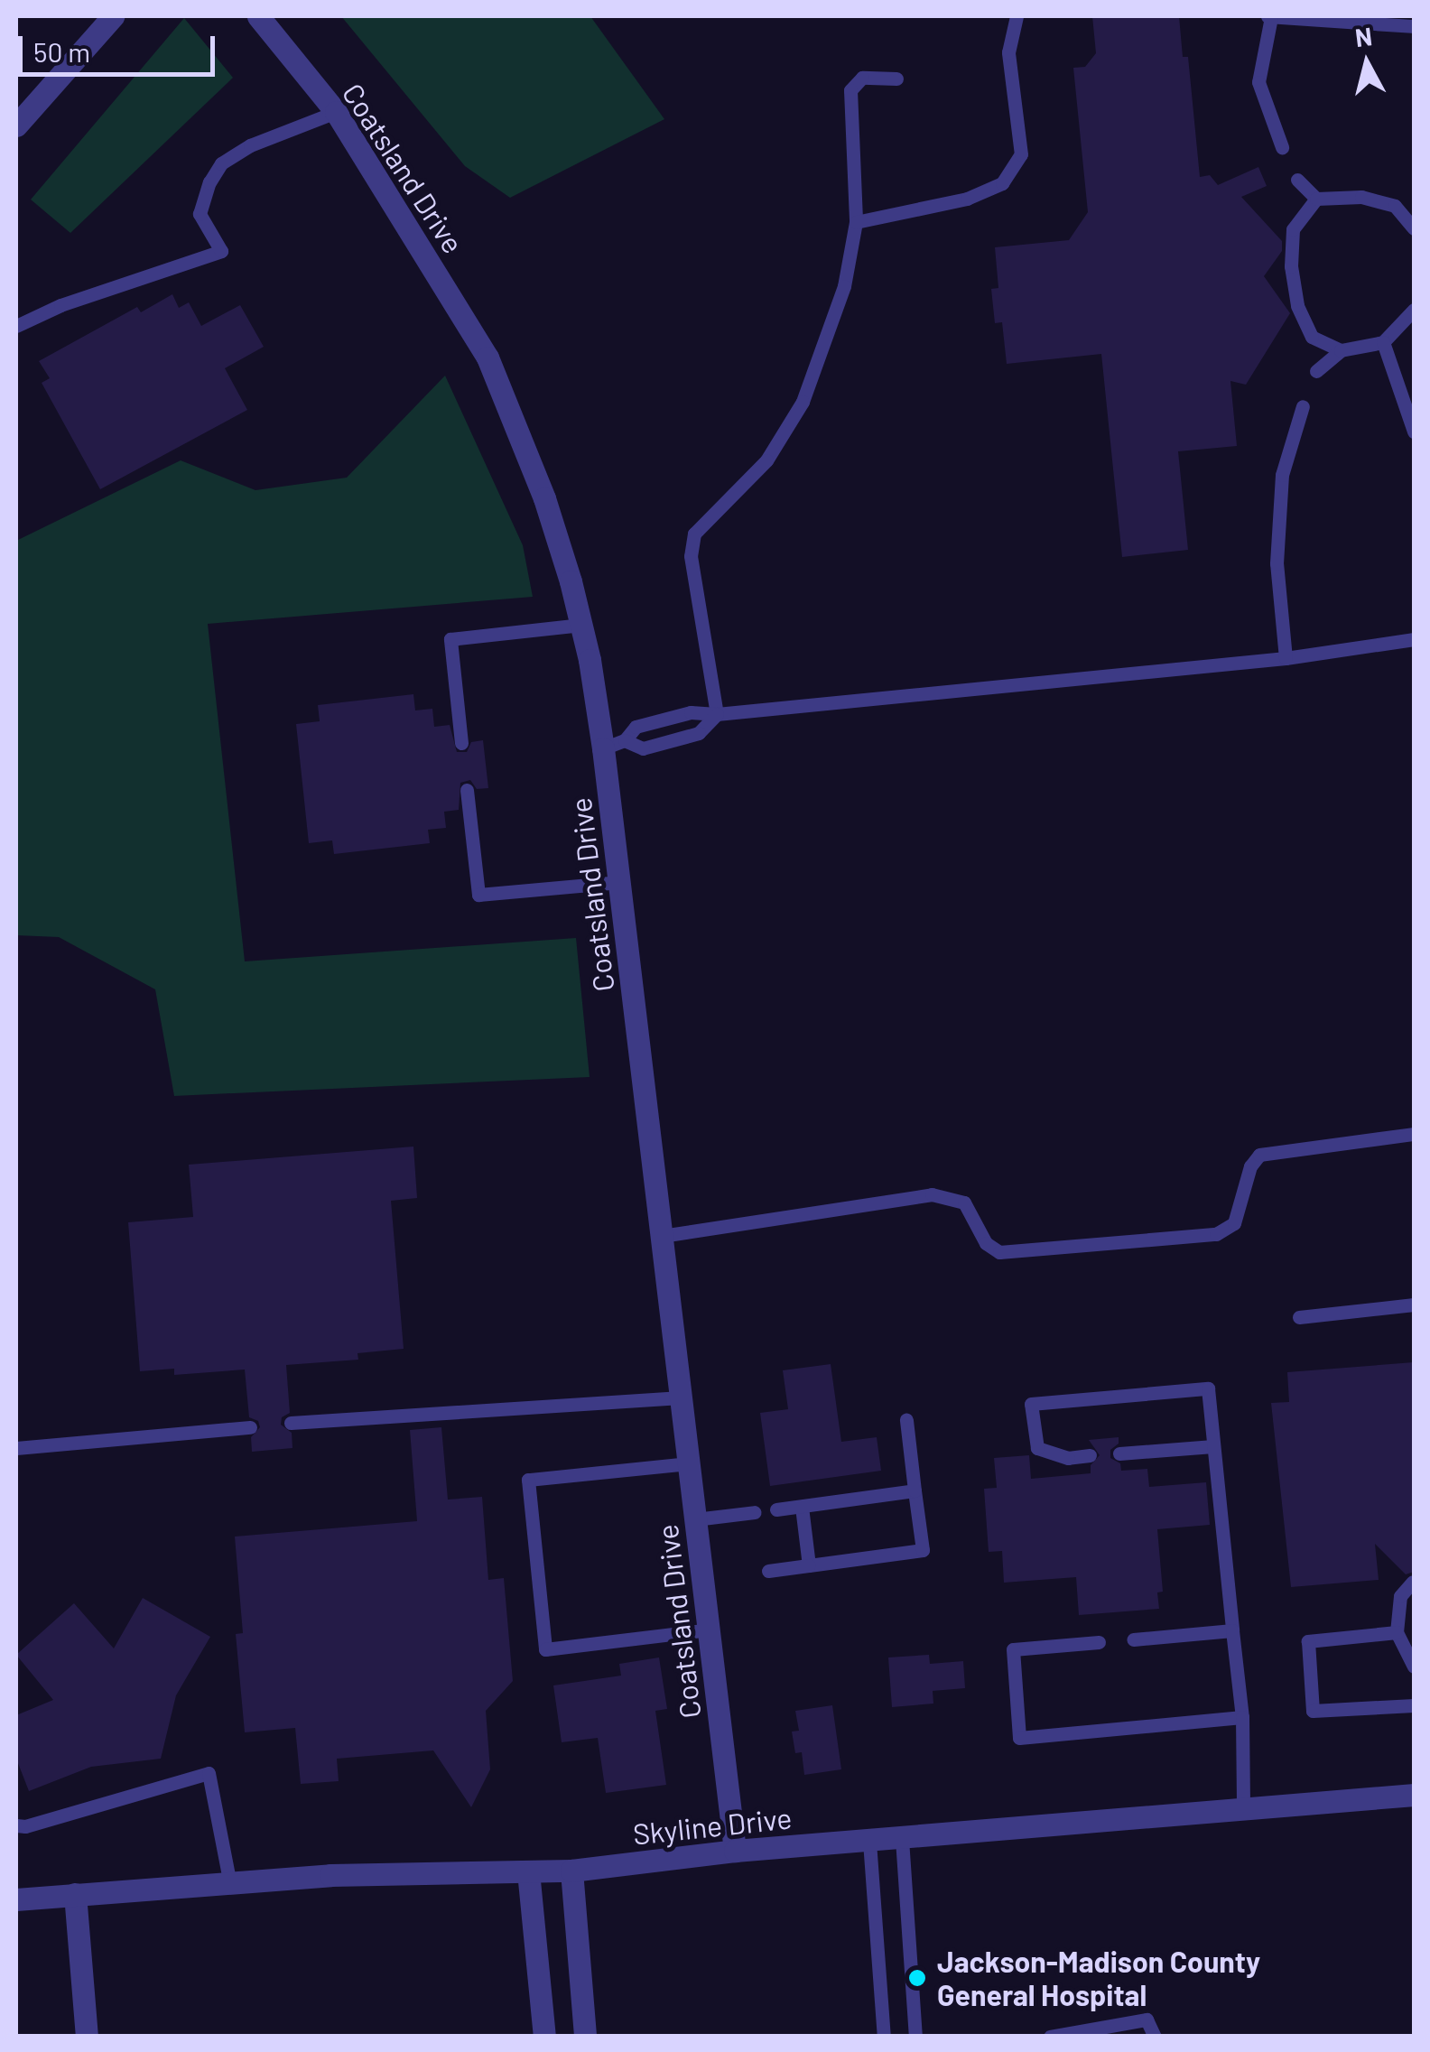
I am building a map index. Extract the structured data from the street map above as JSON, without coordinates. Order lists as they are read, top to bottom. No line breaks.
{"streets":{"street":["Coatsland Drive","Skyline Drive"]},"crossings":[["Coatsland Drive","Skyline Drive"]],"places":["Jackson-Madison County General Hospital"],"scale_bar":"50 m","north":"top"}
